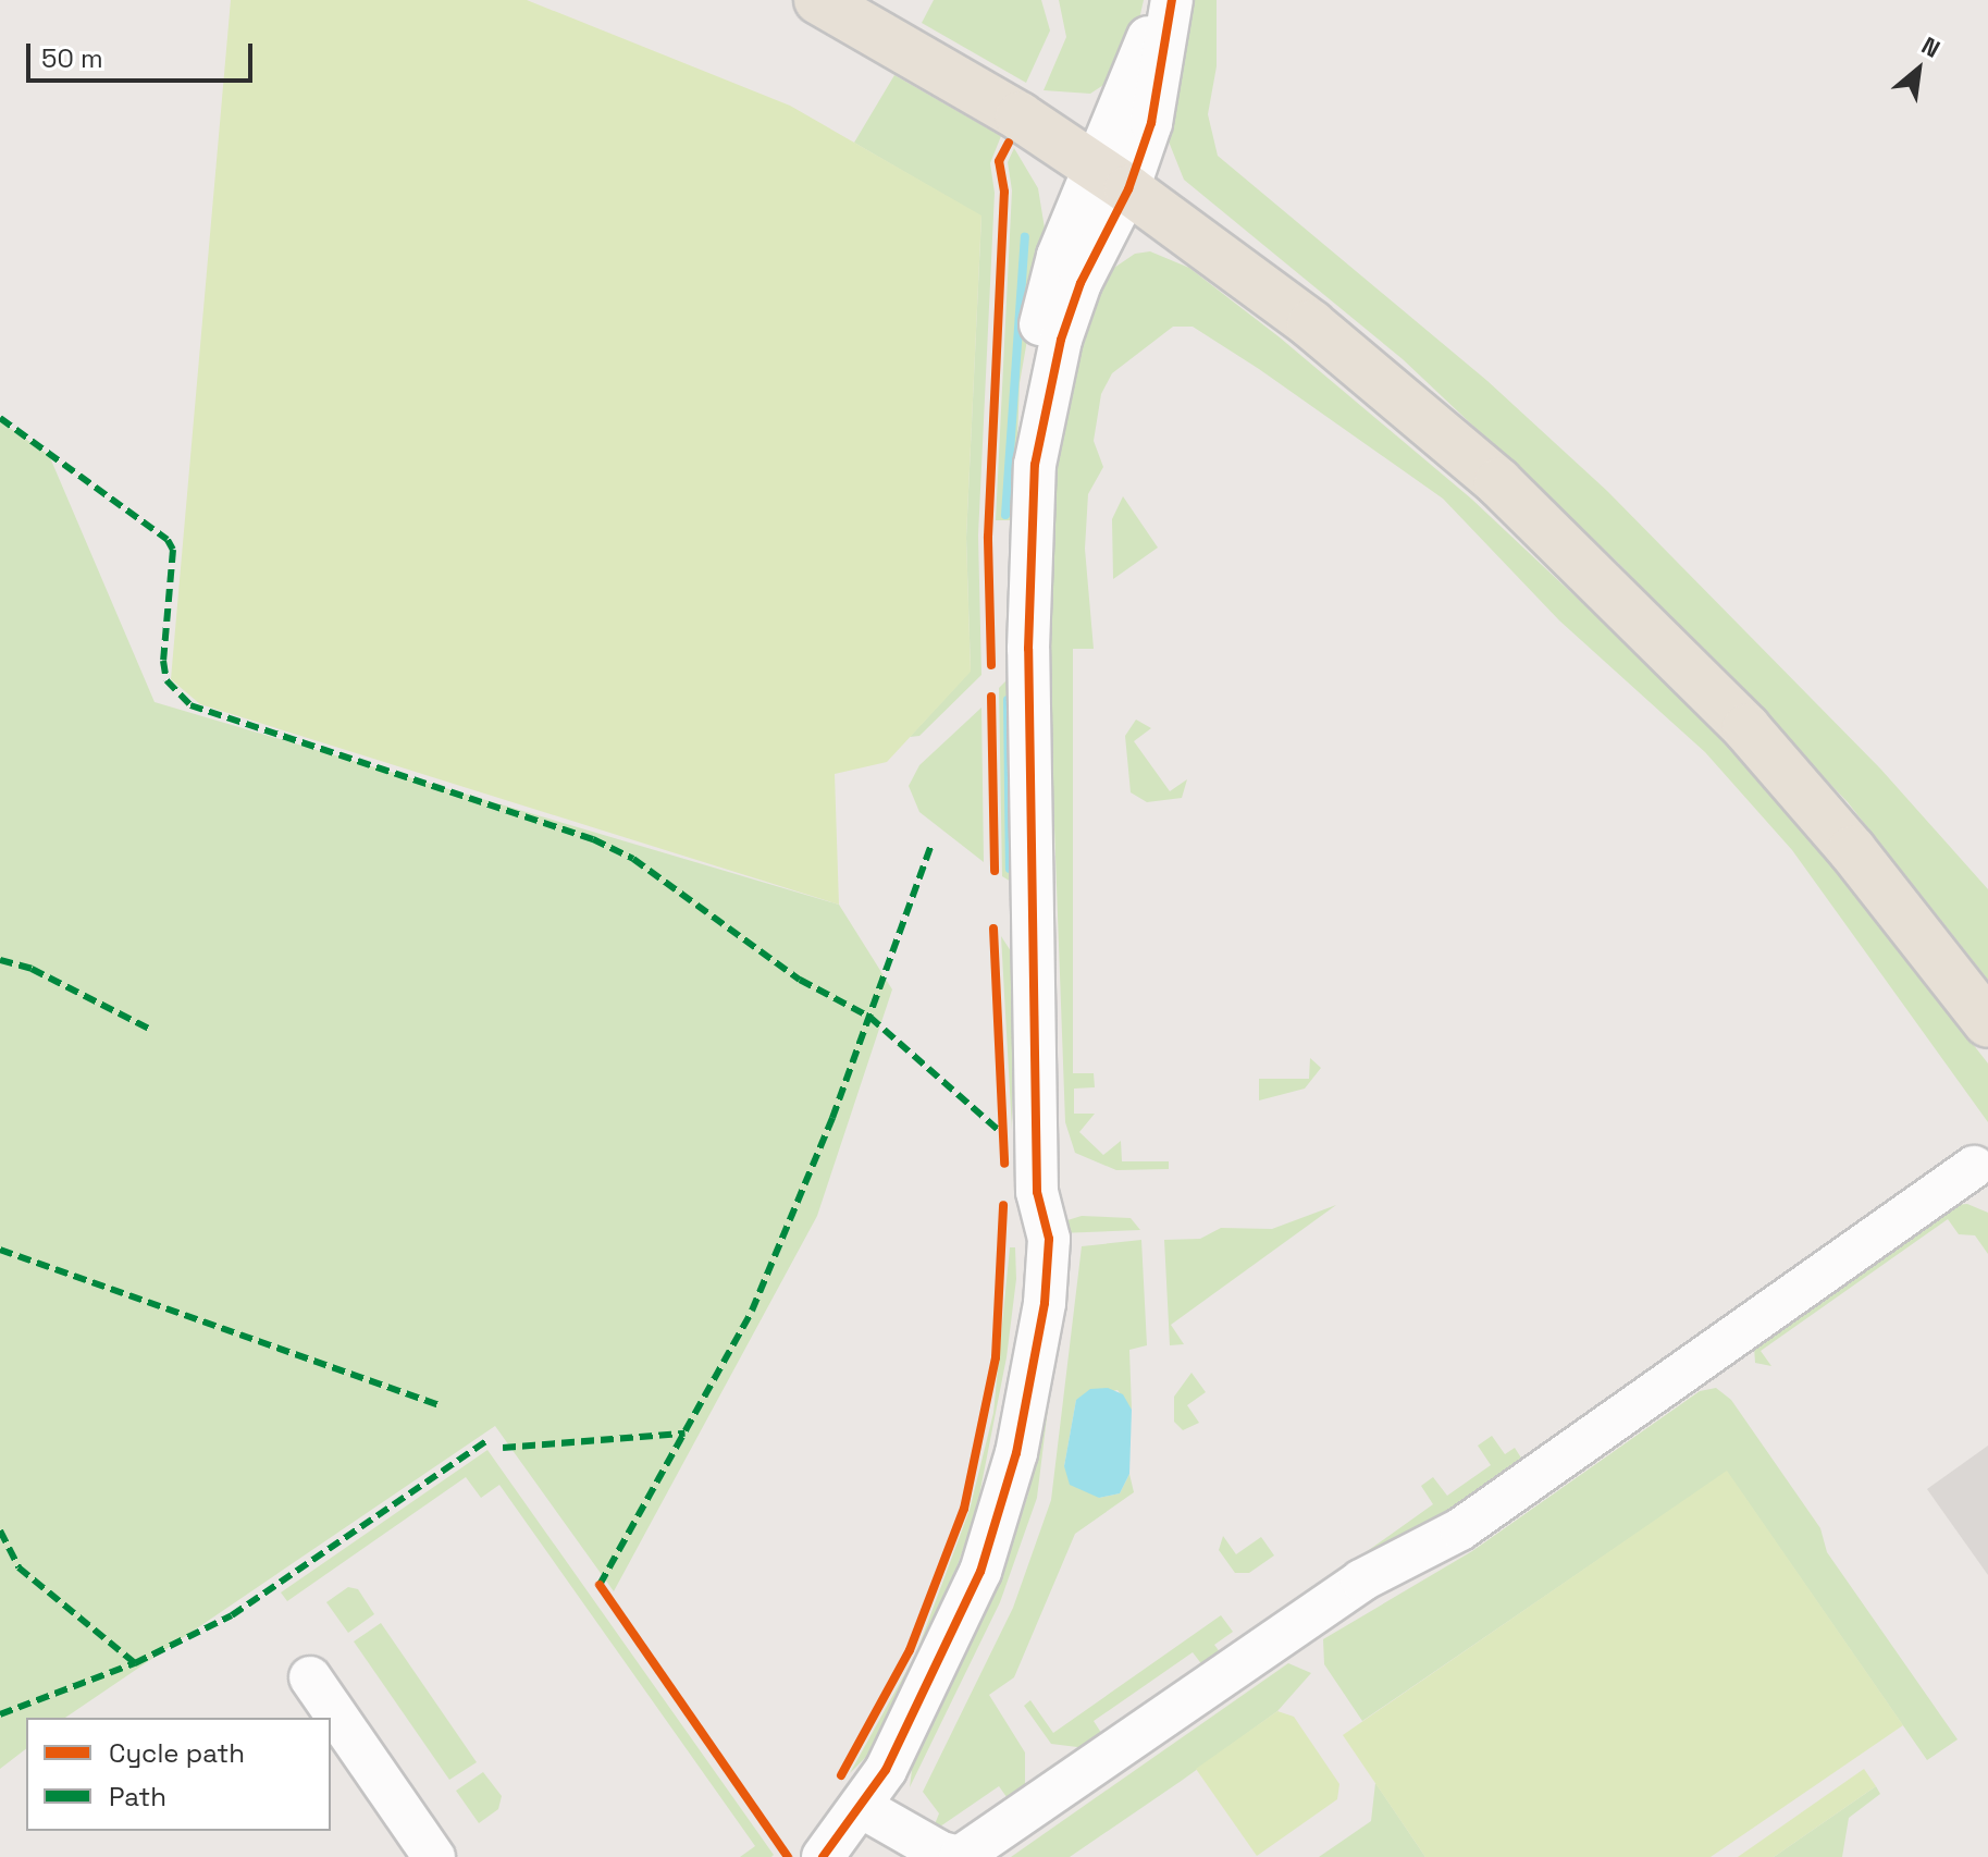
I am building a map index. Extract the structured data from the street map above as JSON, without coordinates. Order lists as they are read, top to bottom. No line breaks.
{"legend":["Cycle path","Path"],"scale_bar":"50 m","north":"top right"}
